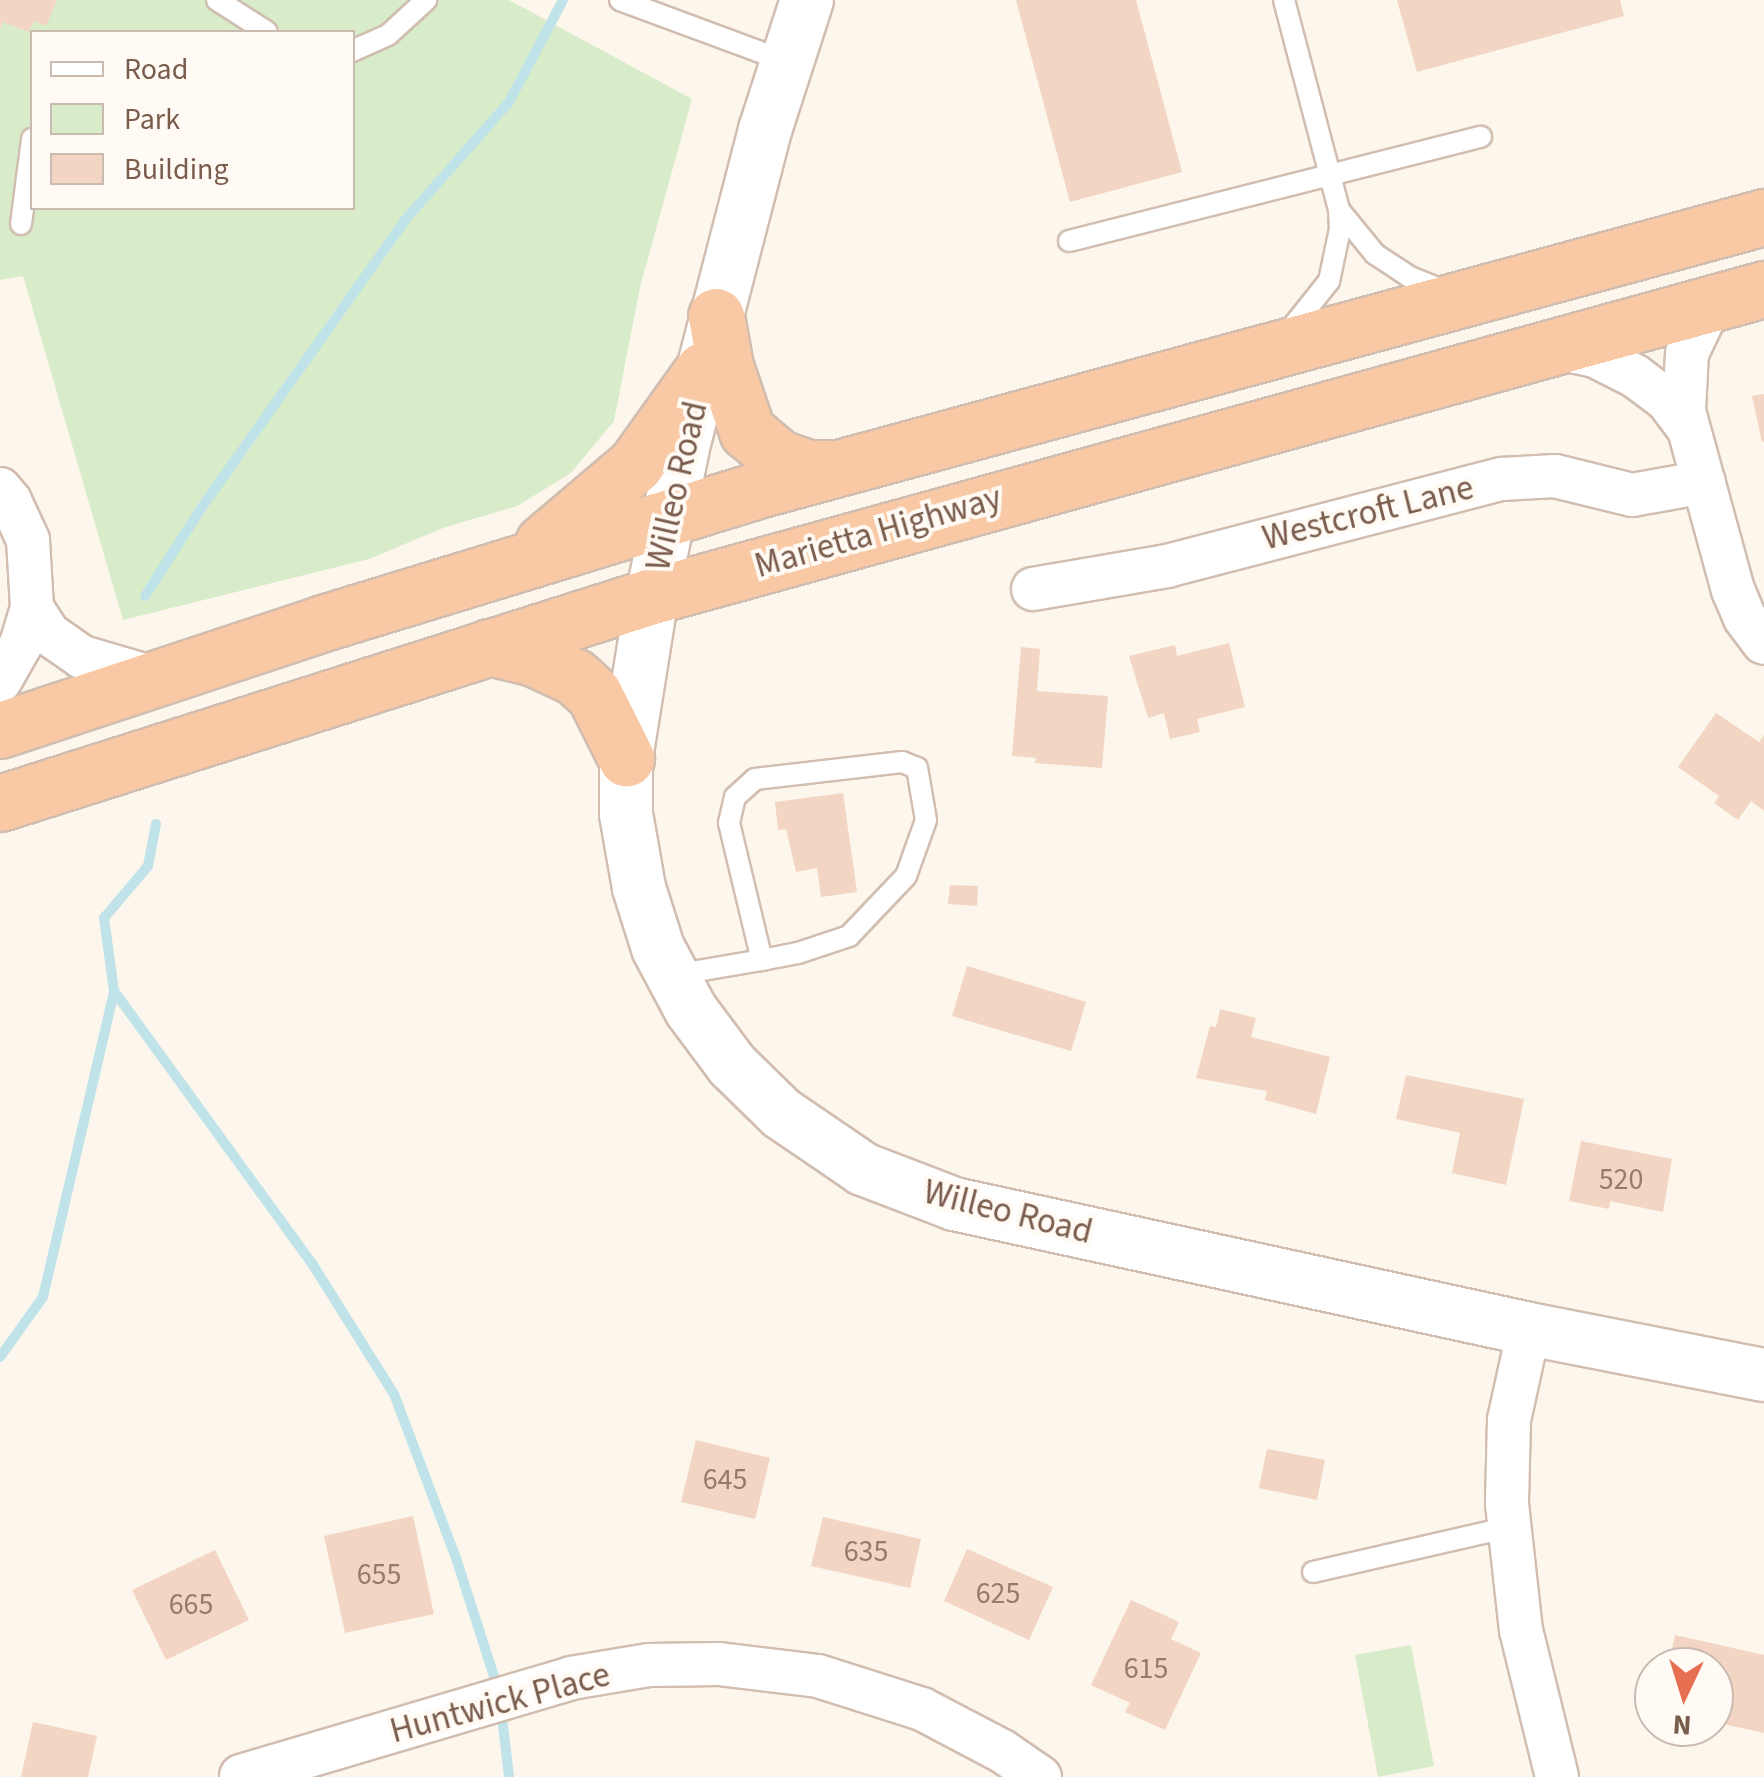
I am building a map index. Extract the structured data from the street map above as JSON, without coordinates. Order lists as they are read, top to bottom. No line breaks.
{"streets":{"highway":["Marietta Highway"],"street":["Willeo Road","Westcroft Lane","Huntwick Place"]},"crossings":[["Willeo Road","Marietta Highway"]],"house_numbers":["520","645","635","655","625","665","615"],"legend":["Road","Park","Building"],"north":"bottom"}
